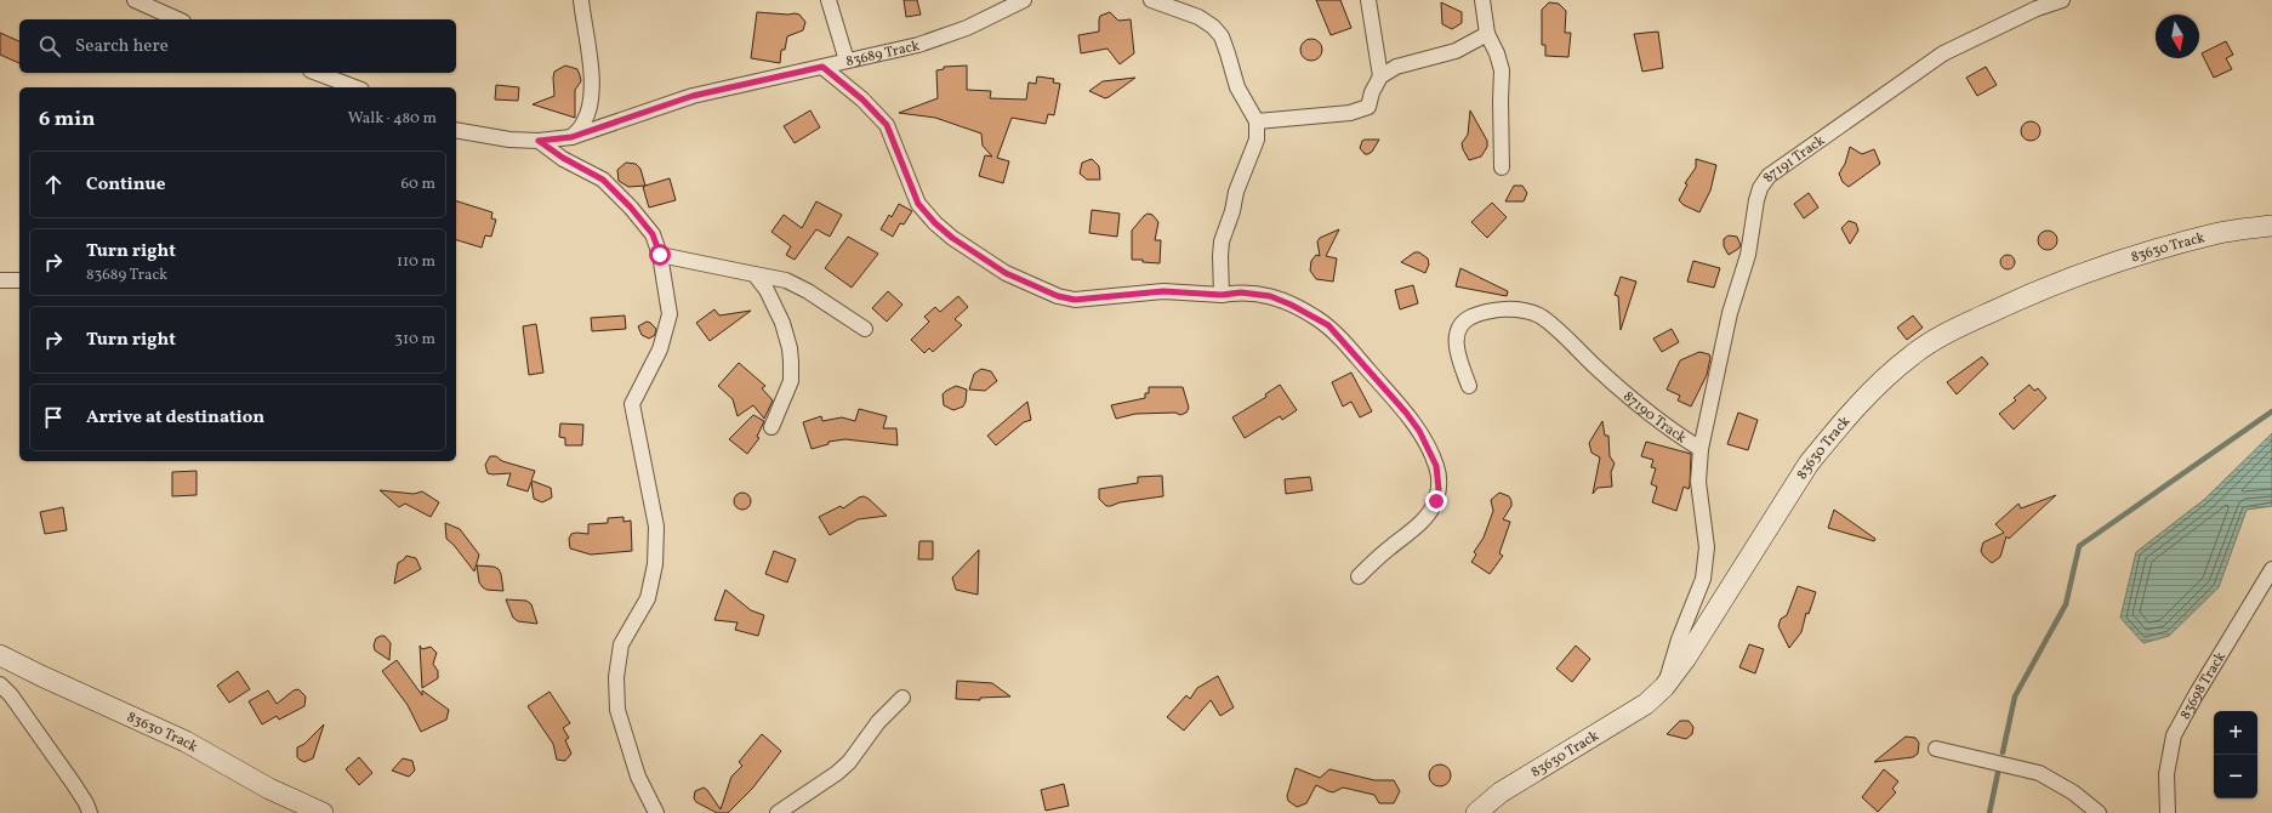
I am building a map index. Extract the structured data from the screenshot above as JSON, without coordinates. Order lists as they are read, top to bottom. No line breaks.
{"streets":{"street":["83689 Track","87191 Track","83630 Track","87190 Track","83698 Track"]},"crossings":[["87191 Track","87190 Track"],["83630 Track","87190 Track"]],"north":"bottom","page":{"search":"Search here","heading":["6 min","Walk · 480 m"],"list":[["Continue","60 m"],["Turn right","83689 Track","110 m"],["Turn right","310 m"],"Arrive at destination"],"map_buttons":["+","−"]}}
